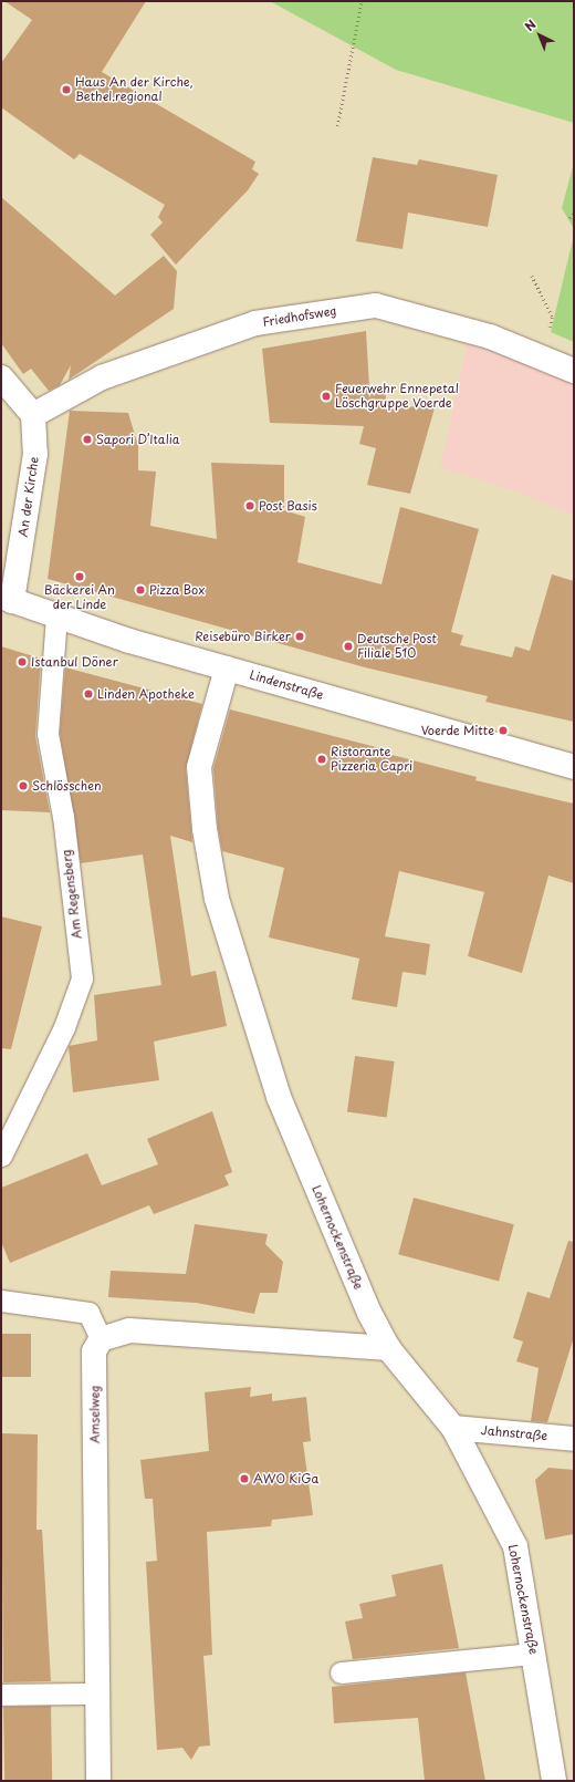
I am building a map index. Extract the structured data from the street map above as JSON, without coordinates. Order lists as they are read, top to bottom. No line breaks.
{"streets":{"street":["Friedhofsweg","An der Kirche","Lindenstraße","Lohernockenstraße","Amselweg","Jahnstraße"],"lane":["Am Regensberg"]},"crossings":[["Friedhofsweg","An der Kirche"],["An der Kirche","Lindenstraße"],["Lindenstraße","Am Regensberg"],["Lindenstraße","Lohernockenstraße"],["Lohernockenstraße","Jahnstraße"]],"places":["Haus An der Kirche, Bethel.regional","Feuerwehr Ennepetal Löschgruppe Voerde","Sapori D’Italia","Post Basis","Bäckerei An der Linde","Pizza Box","Reisebüro Birker","Deutsche Post Filiale 510","Istanbul Döner","Linden Apotheke","Voerde Mitte","Ristorante Pizzeria Capri","Schlösschen","AWO KiGa"],"north":"top left"}
